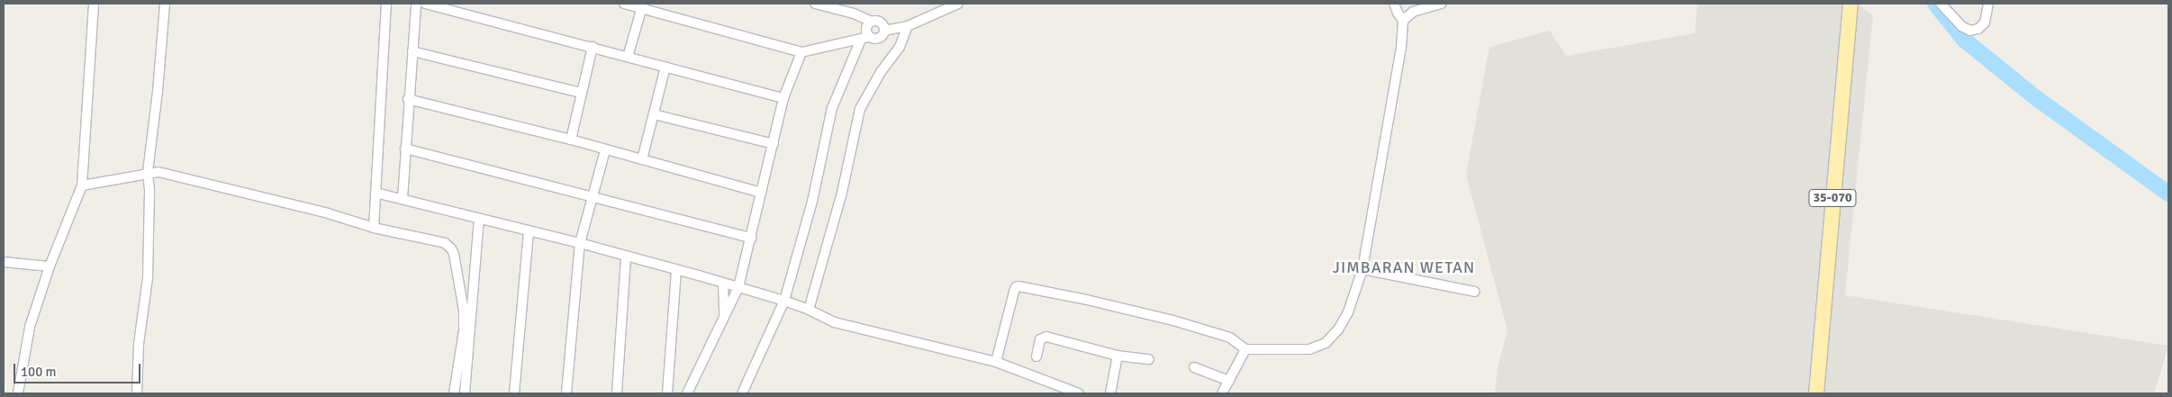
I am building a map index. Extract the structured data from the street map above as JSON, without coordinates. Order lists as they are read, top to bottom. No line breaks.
{"streets":{"main road":["35-070"]},"districts":["JIMBARAN WETAN"],"scale_bar":"100 m"}
